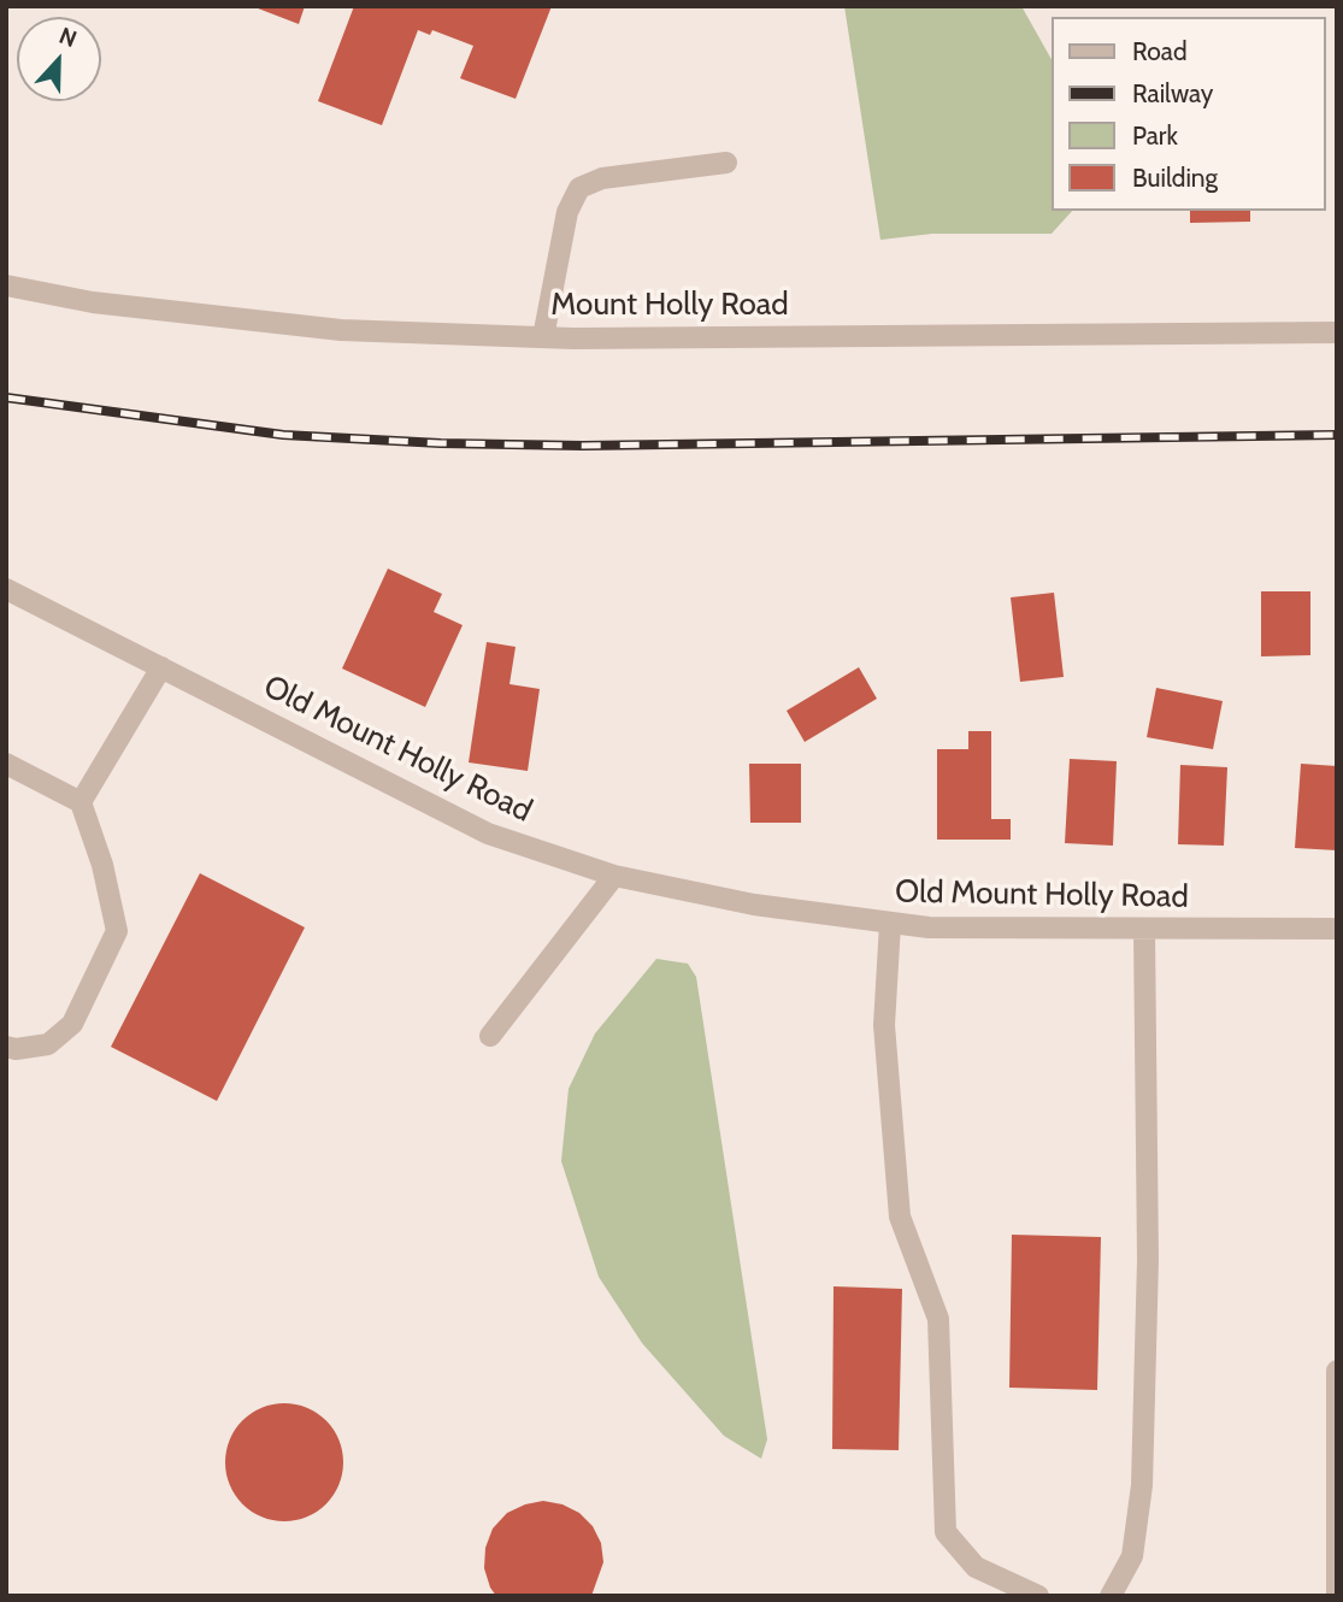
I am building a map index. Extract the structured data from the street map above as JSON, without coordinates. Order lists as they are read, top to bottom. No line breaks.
{"streets":{"street":["Mount Holly Road","Old Mount Holly Road"]},"legend":["Road","Railway","Park","Building"],"north":"top"}
